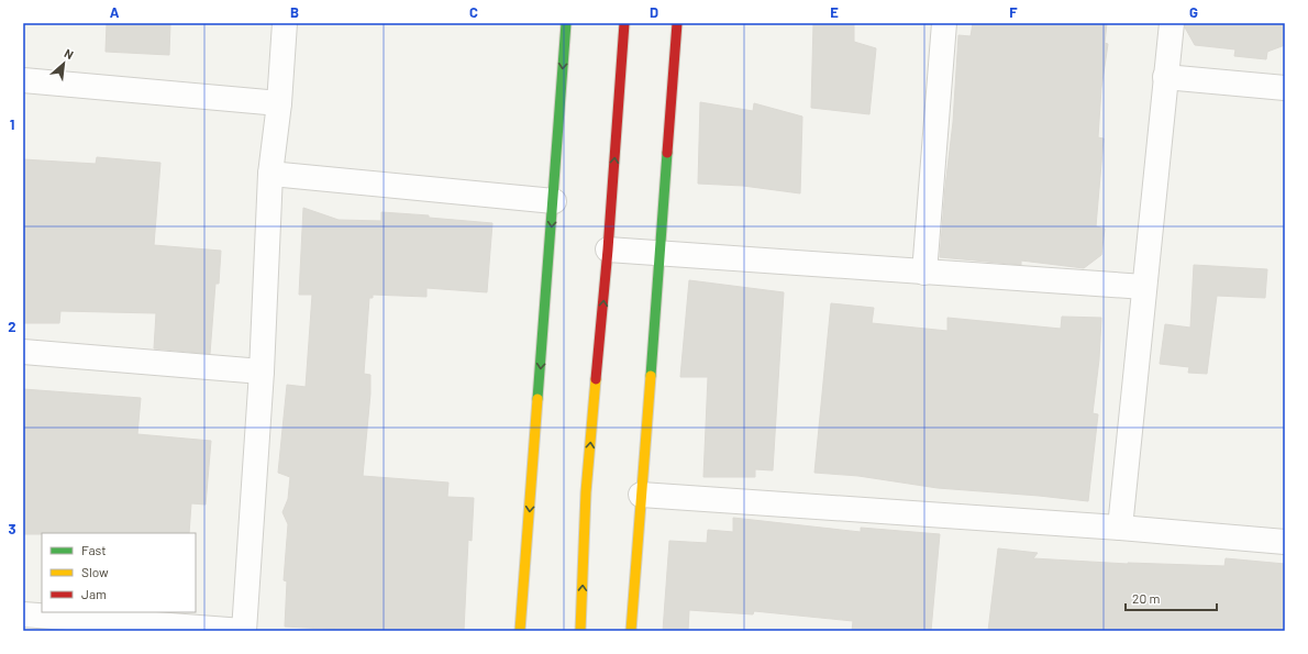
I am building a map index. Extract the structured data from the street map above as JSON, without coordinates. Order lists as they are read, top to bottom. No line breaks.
{"legend":["Fast","Slow","Jam"],"scale_bar":"20 m","north":"top right","grid":{"columns":["A","B","C","D","E","F","G"],"rows":["1","2","3"]}}
